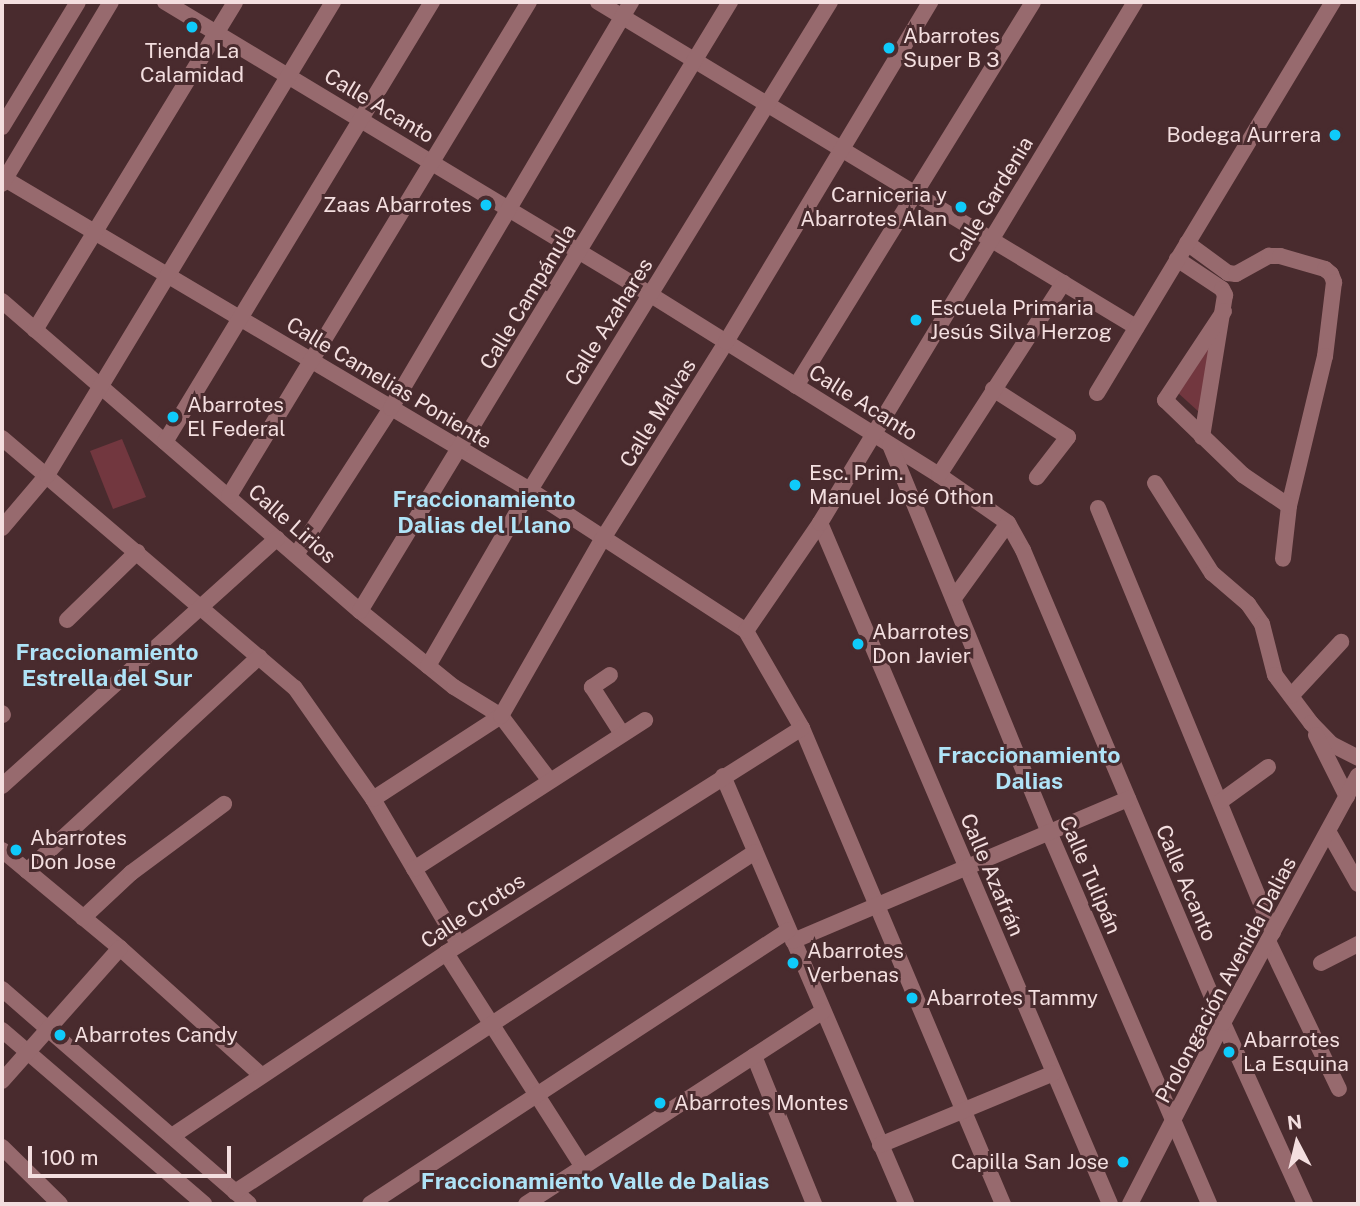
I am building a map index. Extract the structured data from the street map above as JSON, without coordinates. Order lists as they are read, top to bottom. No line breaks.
{"streets":{"street":["Calle Acanto","Calle Gardenia","Calle Campánula","Calle Azahares","Calle Camelias Poniente","Calle Malvas","Calle Lirios","Calle Azafrán","Calle Tulipán","Calle Crotos","Prolongación Avenida Dalias"]},"crossings":[["Calle Acanto","Calle Gardenia"],["Calle Acanto","Calle Campánula"],["Calle Acanto","Calle Azahares"],["Calle Acanto","Calle Malvas"],["Calle Acanto","Calle Tulipán"],["Calle Acanto","Prolongación Avenida Dalias"],["Calle Gardenia","Calle Camelias Poniente"],["Calle Gardenia","Calle Azafrán"],["Calle Campánula","Calle Camelias Poniente"],["Calle Campánula","Calle Lirios"],["Calle Azahares","Calle Camelias Poniente"],["Calle Azahares","Calle Lirios"],["Calle Camelias Poniente","Calle Malvas"],["Calle Malvas","Calle Lirios"],["Calle Tulipán","Prolongación Avenida Dalias"]],"districts":["Fraccionamiento Dalias del Llano","Fraccionamiento Estrella del Sur","Fraccionamiento Dalias","Fraccionamiento Valle de Dalias"],"places":["Tienda La Calamidad","Abarrotes Super B 3","Bodega Aurrera","Zaas Abarrotes","Carniceria y Abarrotes Alan","Escuela Primaria Jesús Silva Herzog","Abarrotes El Federal","Esc. Prim. Manuel José Othon","Abarrotes Don Javier","Abarrotes Don Jose","Abarrotes Verbenas","Abarrotes Tammy","Abarrotes Candy","Abarrotes La Esquina","Abarrotes Montes","Capilla San Jose"],"scale_bar":"100 m","north":"top"}
